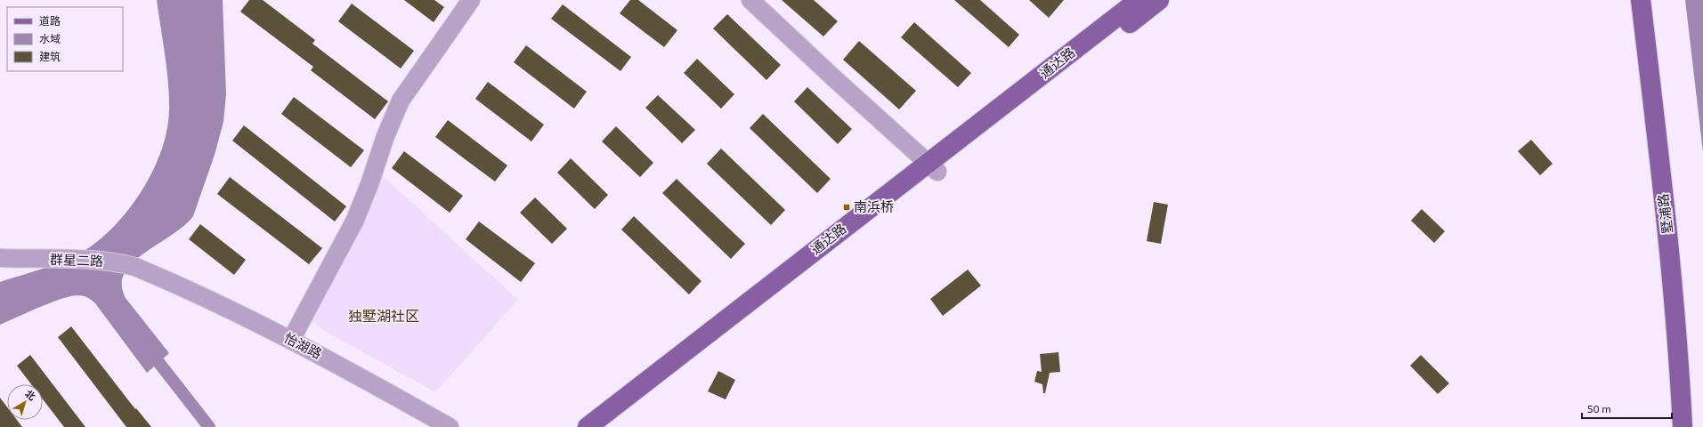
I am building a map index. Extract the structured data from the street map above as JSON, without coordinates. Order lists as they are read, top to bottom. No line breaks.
{"streets":{"main road":["通达路","墅浦路"],"street":["群星二路","怡湖路"]},"crossings":[["群星二路","怡湖路"]],"districts":["独墅湖社区"],"places":{"transit":["南浜桥"]},"legend":["道路","水域","建筑"],"scale_bar":"50 m","north":"top right"}
